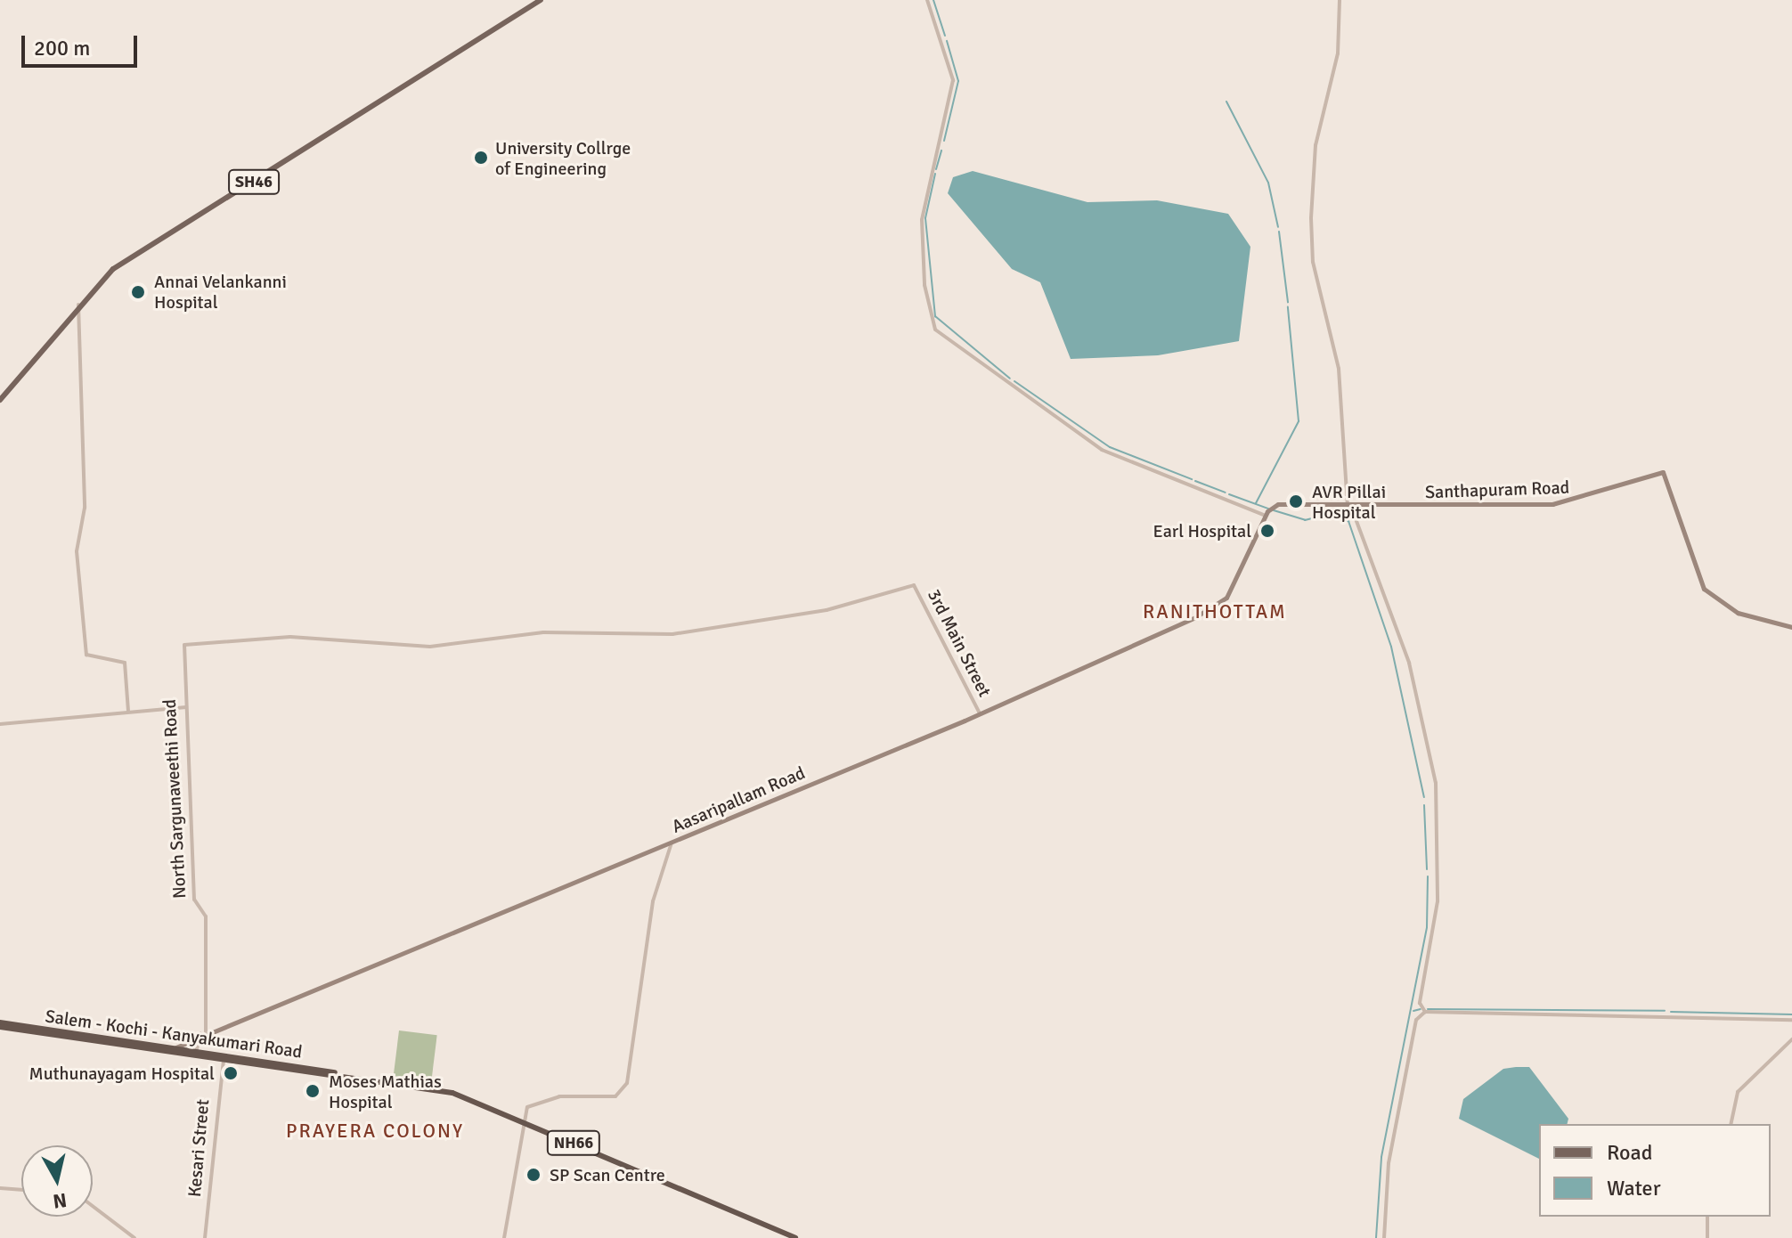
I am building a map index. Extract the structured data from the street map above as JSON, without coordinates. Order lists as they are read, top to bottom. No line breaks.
{"streets":{"highway":["Salem - Kochi - Kanyakumari Road","NH66"],"main road":["SH46","Santhapuram Road","Aasaripallam Road"],"street":["3rd Main Street","North Sargunaveethi Road","Kesari Street"]},"crossings":[["Santhapuram Road","Aasaripallam Road"],["3rd Main Street","North Sargunaveethi Road"],["3rd Main Street","Aasaripallam Road"],["North Sargunaveethi Road","Aasaripallam Road"],["North Sargunaveethi Road","Salem - Kochi - Kanyakumari Road"],["Aasaripallam Road","Salem - Kochi - Kanyakumari Road"],["Salem - Kochi - Kanyakumari Road","Kesari Street"]],"districts":["RANITHOTTAM","PRAYERA COLONY"],"places":["University Collrge of Engineering","Annai Velankanni Hospital","AVR Pillai Hospital","Earl Hospital","Muthunayagam Hospital","Moses Mathias Hospital","SP Scan Centre"],"legend":["Road","Water"],"scale_bar":"200 m","north":"bottom"}
